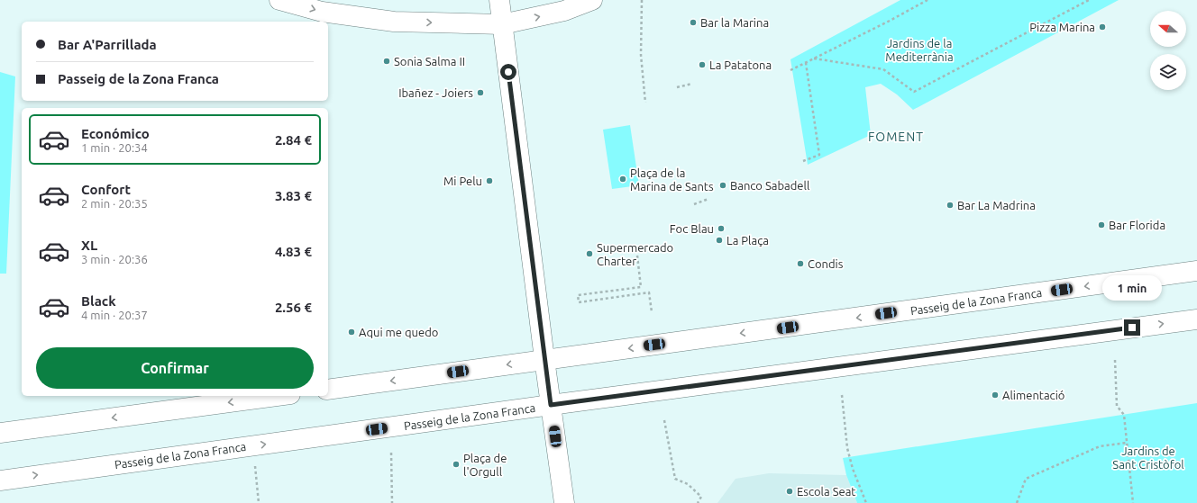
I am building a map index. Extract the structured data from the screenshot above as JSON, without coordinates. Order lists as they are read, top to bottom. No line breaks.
{"streets":{"main road":["Passeig de la Zona Franca"]},"districts":["FOMENT"],"parks":["Jardins de la Mediterrània","Jardins de Sant Cristòfol"],"places":["Bar la Marina","Pizza Marina","Sonia Salma II","La Patatona","Ibañez - Joiers","Plaça de la Marina de Sants","Mi Pelu","Banco Sabadell","Bar La Madrina","Bar Florida","Foc Blau","La Plaça","Supermercado Charter","Condis","Aqui me quedo","Alimentació","Plaça de l'Orgull","Escola Seat"],"north":"left","page":{"banner":["Bar A'Parrillada","Passeig de la Zona Franca"],"list":[{"name":"Económico","note":"1 min · 20:34","value":"2.84 €"},{"name":"Confort","note":"2 min · 20:35","value":"3.83 €"},{"name":"XL","note":"3 min · 20:36","value":"4.83 €"},{"name":"Black","note":"4 min · 20:37","value":"2.56 €"}],"bubble":"1 min","buttons":"Confirmar"}}
